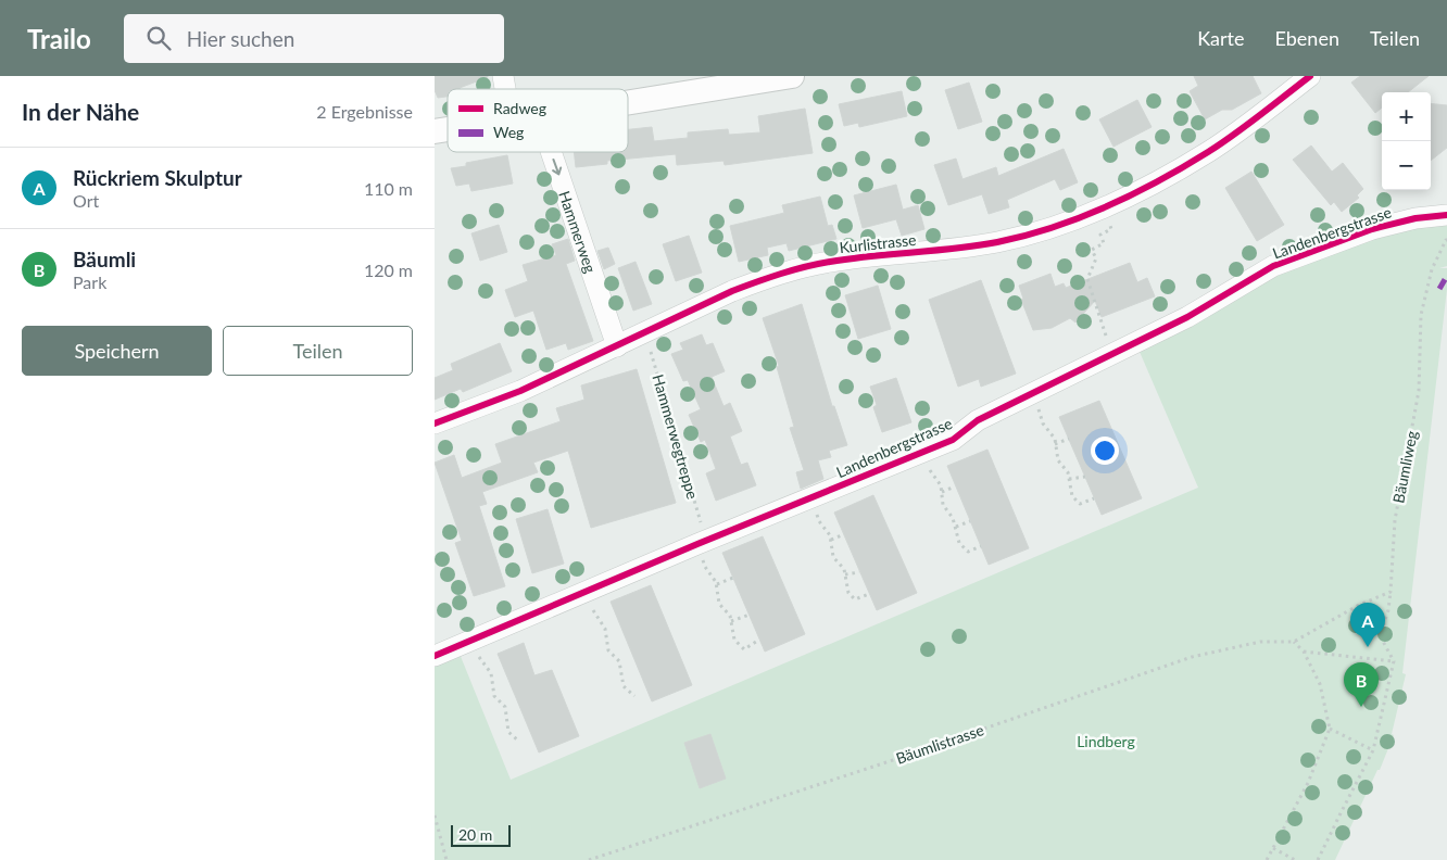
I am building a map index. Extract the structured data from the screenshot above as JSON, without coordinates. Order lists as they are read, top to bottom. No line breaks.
{"streets":{"street":["Hammerweg","Landenbergstrasse","Kurlistrasse"],"path":["Hammerwegtreppe","Bäumliweg","Bäumlistrasse"]},"crossings":[["Hammerweg","Kurlistrasse"],["Landenbergstrasse","Hammerwegtreppe"],["Kurlistrasse","Hammerwegtreppe"]],"one_way":["Hammerweg"],"parks":["Lindberg"],"legend":["Radweg","Weg"],"scale_bar":"20 m","page":{"header":"Trailo","search":"Hier suchen","nav":["Karte","Ebenen","Teilen"],"heading":["In der Nähe","2 Ergebnisse"],"map_buttons":["+","−"],"list":[{"mark":"A","name":"Rückriem Skulptur","note":"Ort","value":"110 m"},{"mark":"B","name":"Bäumli","note":"Park","value":"120 m"}],"buttons":["Speichern","Teilen"],"pins":["A","B"],"scale":"20 m"}}
